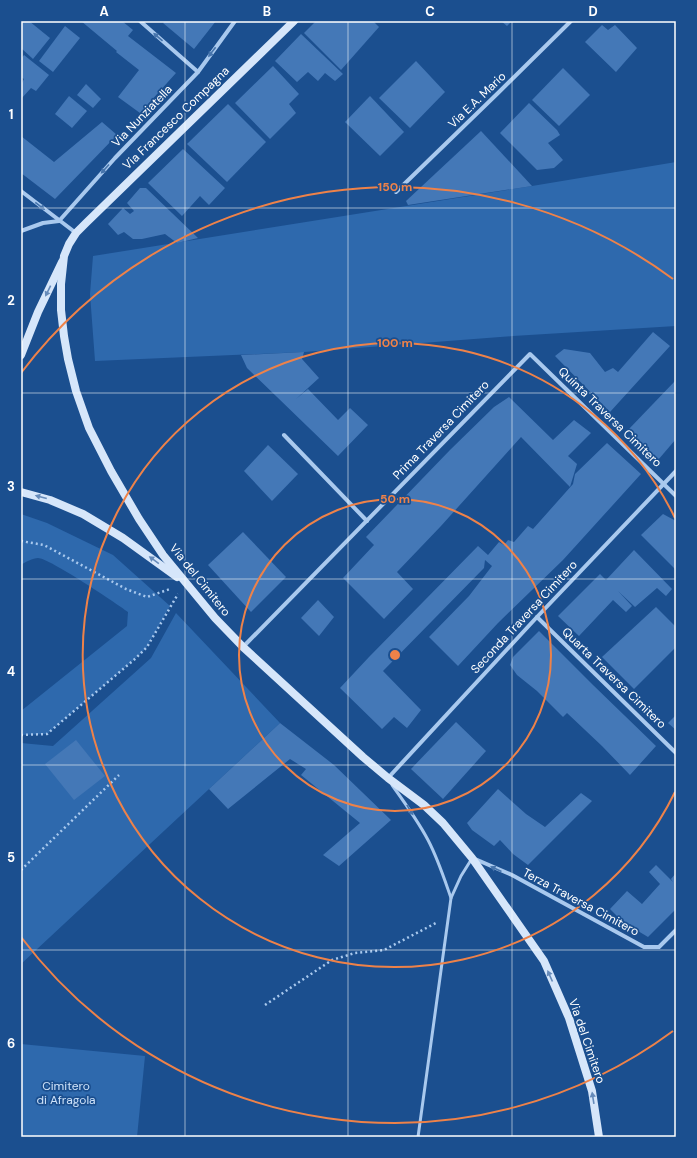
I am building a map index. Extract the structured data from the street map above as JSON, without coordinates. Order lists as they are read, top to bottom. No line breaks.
{"streets":{"main road":["Via Francesco Compagna","Via del Cimitero"],"street":["Via E.A. Mario","Via Nunziatella","Quinta Traversa Cimitero","Prima Traversa Cimitero","Seconda Traversa Cimitero","Quarta Traversa Cimitero","Terza Traversa Cimitero"]},"crossings":[["Via Francesco Compagna","Via del Cimitero"],["Quinta Traversa Cimitero","Prima Traversa Cimitero"],["Quinta Traversa Cimitero","Seconda Traversa Cimitero"],["Prima Traversa Cimitero","Via del Cimitero"],["Via del Cimitero","Seconda Traversa Cimitero"],["Via del Cimitero","Terza Traversa Cimitero"],["Seconda Traversa Cimitero","Quarta Traversa Cimitero"]],"one_way":["Via Nunziatella","Terza Traversa Cimitero"],"parks":["Cimitero di Afragola"],"grid":{"columns":["A","B","C","D"],"rows":["1","2","3","4","5","6"]},"rings":["150 m","100 m","50 m"]}
